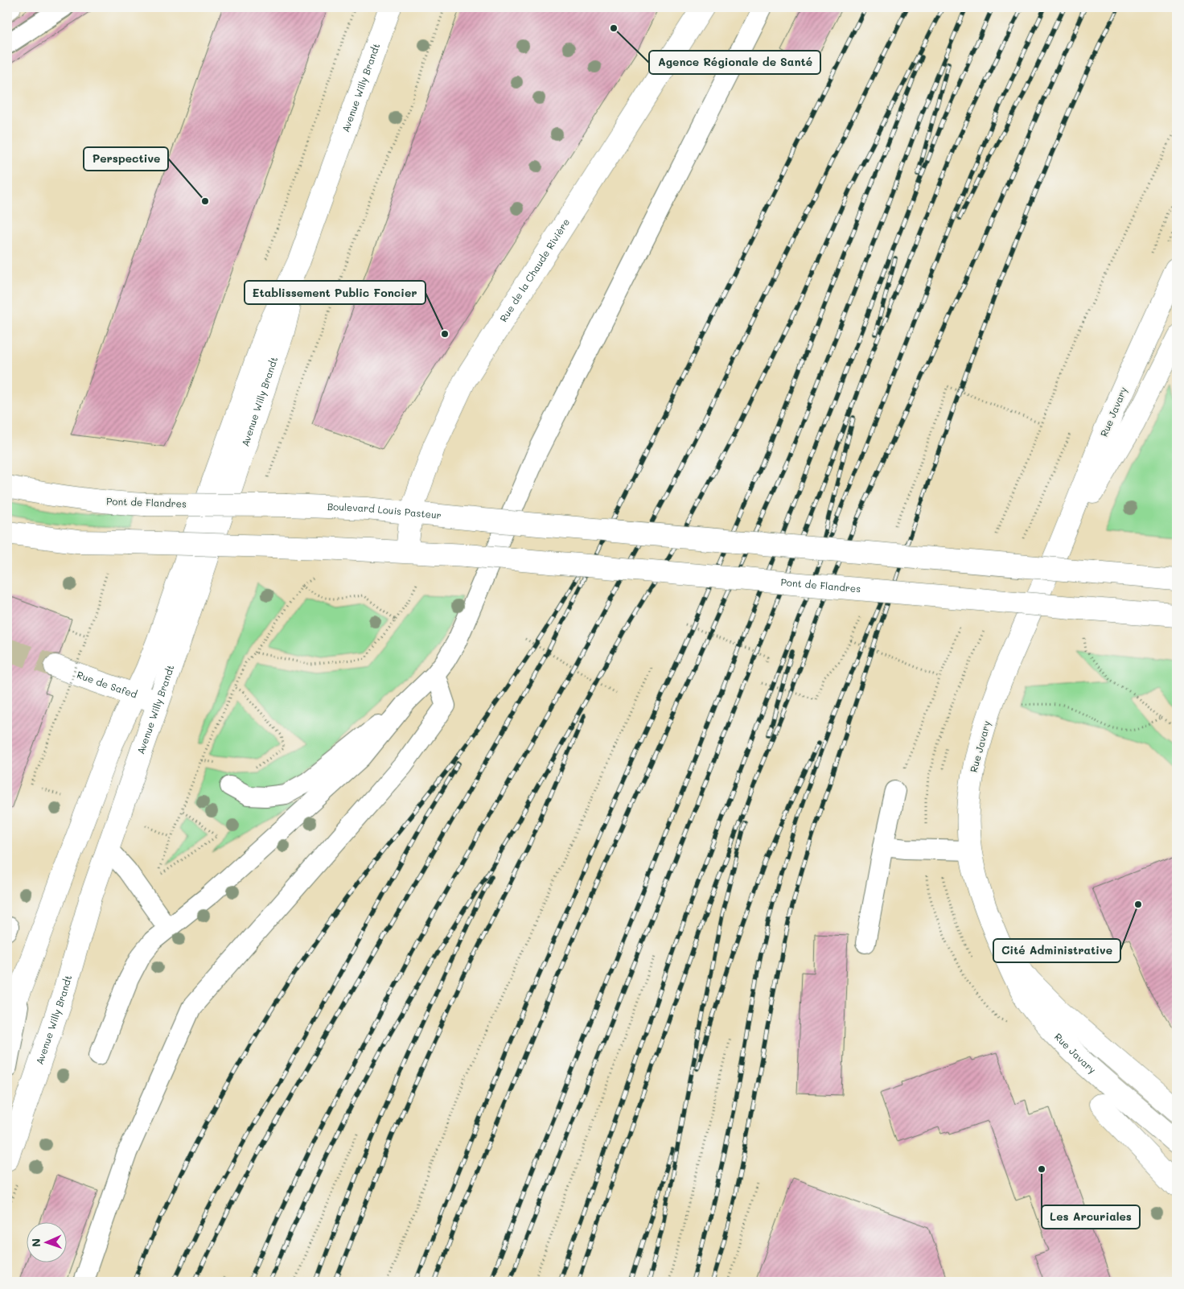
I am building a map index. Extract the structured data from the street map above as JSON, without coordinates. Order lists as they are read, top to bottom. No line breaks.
{"streets":{"main road":["Avenue Willy Brandt","Rue de la Chaude Rivière","Rue Javary","Pont de Flandres","Boulevard Louis Pasteur","Rue de Safed"]},"crossings":[["Avenue Willy Brandt","Rue de Safed"],["Rue de la Chaude Rivière","Pont de Flandres"],["Rue de la Chaude Rivière","Boulevard Louis Pasteur"],["Pont de Flandres","Boulevard Louis Pasteur"]],"places":["Agence Régionale de Santé","Perspective","Etablissement Public Foncier","Cité Administrative","Les Arcuriales"],"north":"left"}
